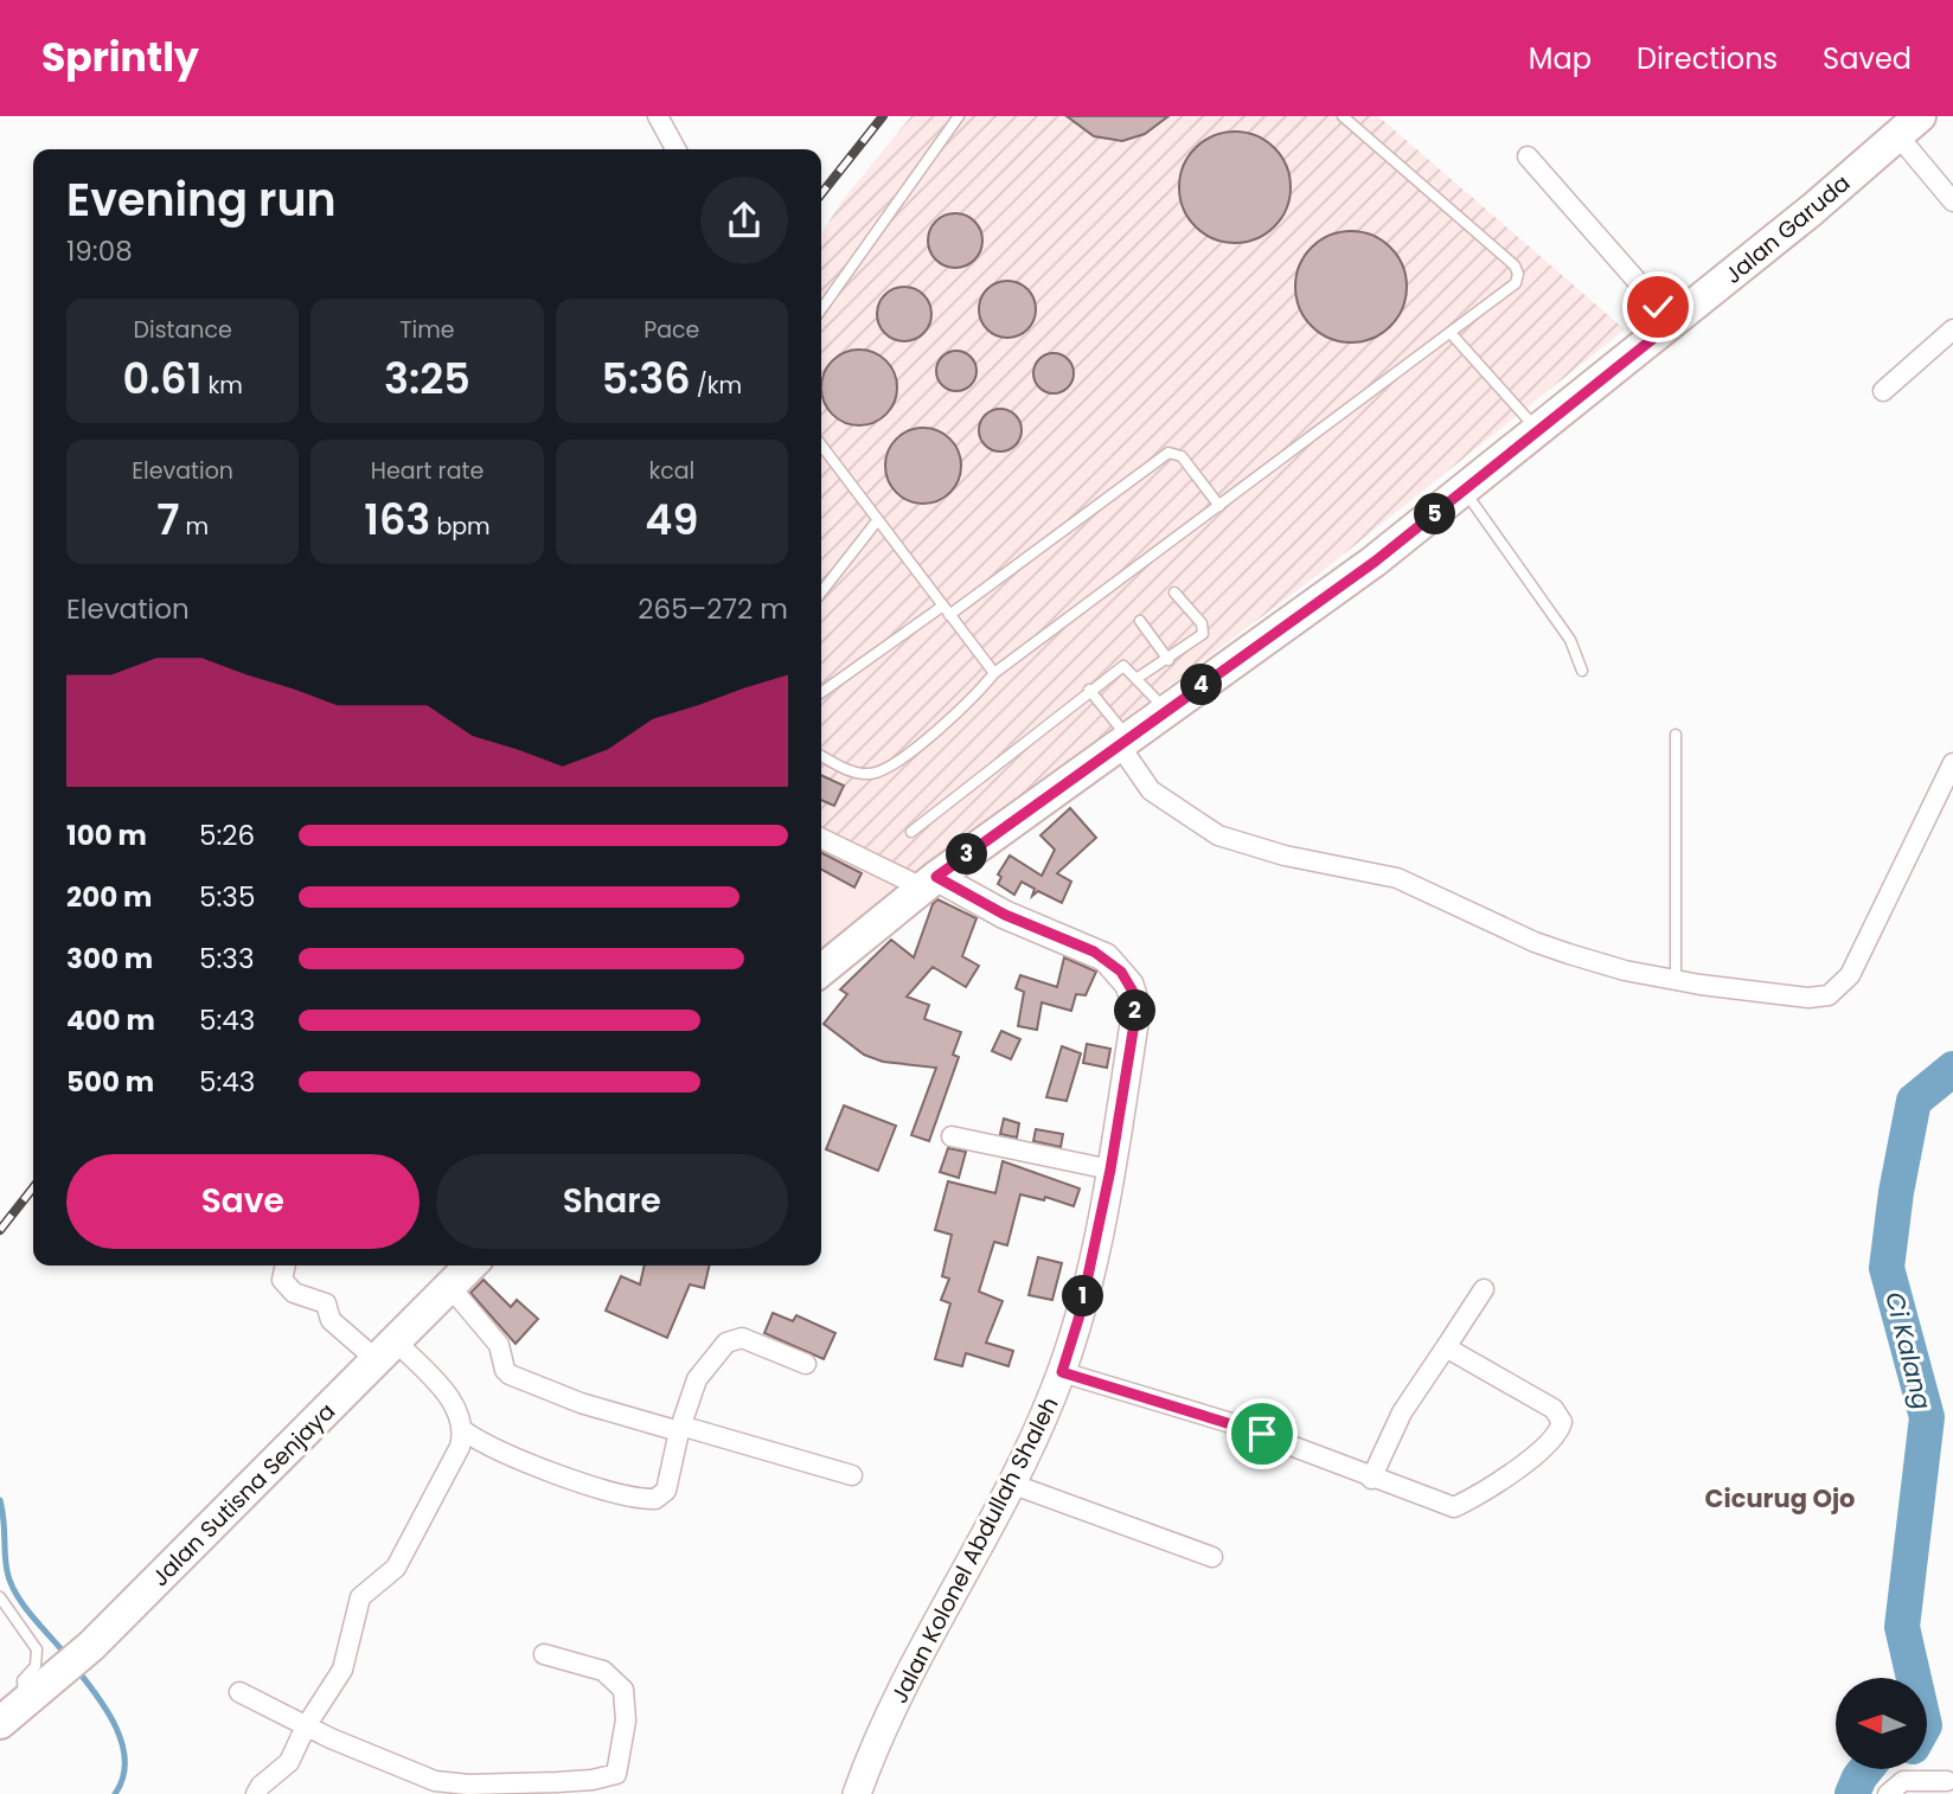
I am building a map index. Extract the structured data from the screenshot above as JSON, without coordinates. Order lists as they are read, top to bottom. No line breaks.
{"streets":{"main road":["Jalan Garuda","Jalan Sutisna Senjaya","Jalan Kolonel Abdullah Shaleh"]},"crossings":[["Jalan Garuda","Jalan Kolonel Abdullah Shaleh"]],"districts":["Cicurug Ojo"],"water":["Ci Kalang"],"north":"left","page":{"header":"Sprintly","nav":["Map","Directions","Saved"],"heading":["Evening run","19:08"],"stats":[["Distance","0.61 km"],["Time","3:25"],["Pace","5:36 /km"],["Elevation","7 m"],["Heart rate","163 bpm"],["kcal","49"]],"pins":["5","4","3","2","1"],"chart":["Elevation","265–272 m"],"list":[{"name":"100 m","note":"5:26"},{"name":"200 m","note":"5:35"},{"name":"300 m","note":"5:33"},{"name":"400 m","note":"5:43"},{"name":"500 m","note":"5:43"}],"buttons":["Save","Share"]}}
